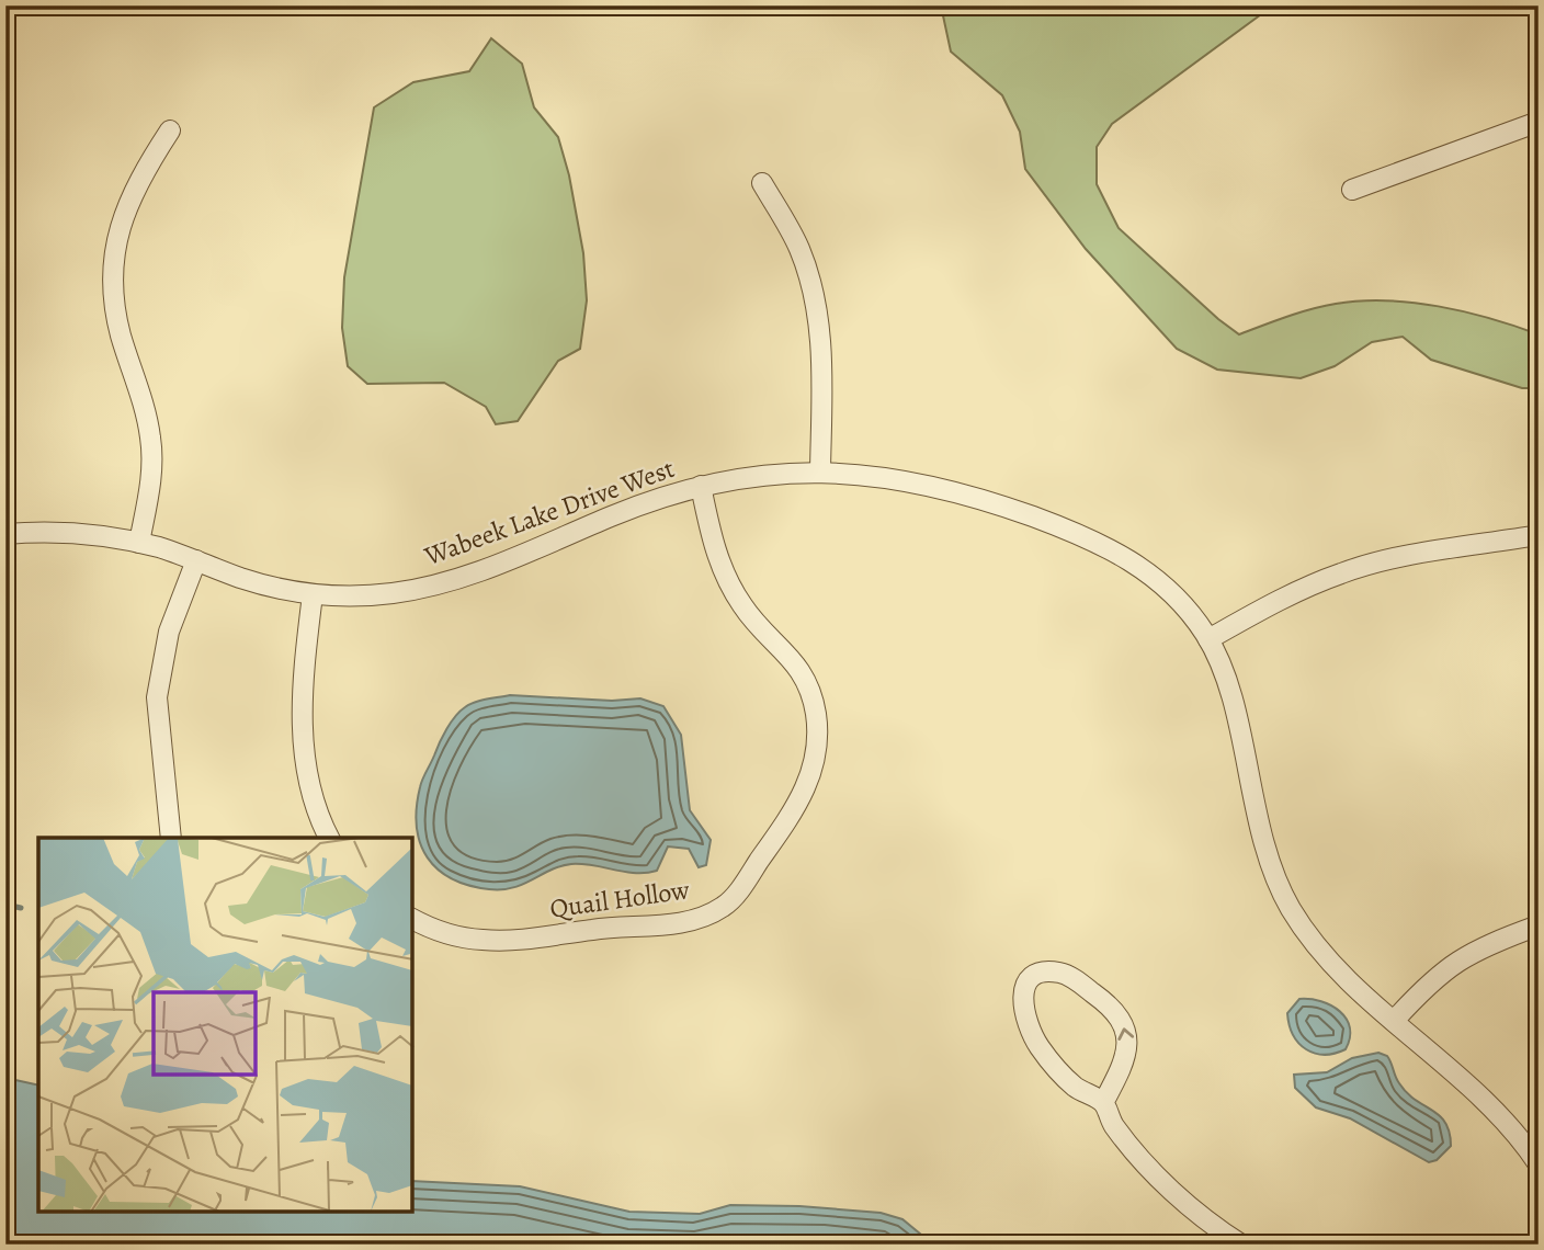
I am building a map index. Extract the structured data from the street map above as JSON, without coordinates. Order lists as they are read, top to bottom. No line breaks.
{"streets":{"street":["Wabeek Lake Drive West","Quail Hollow"]},"crossings":[["Wabeek Lake Drive West","Quail Hollow"]]}
